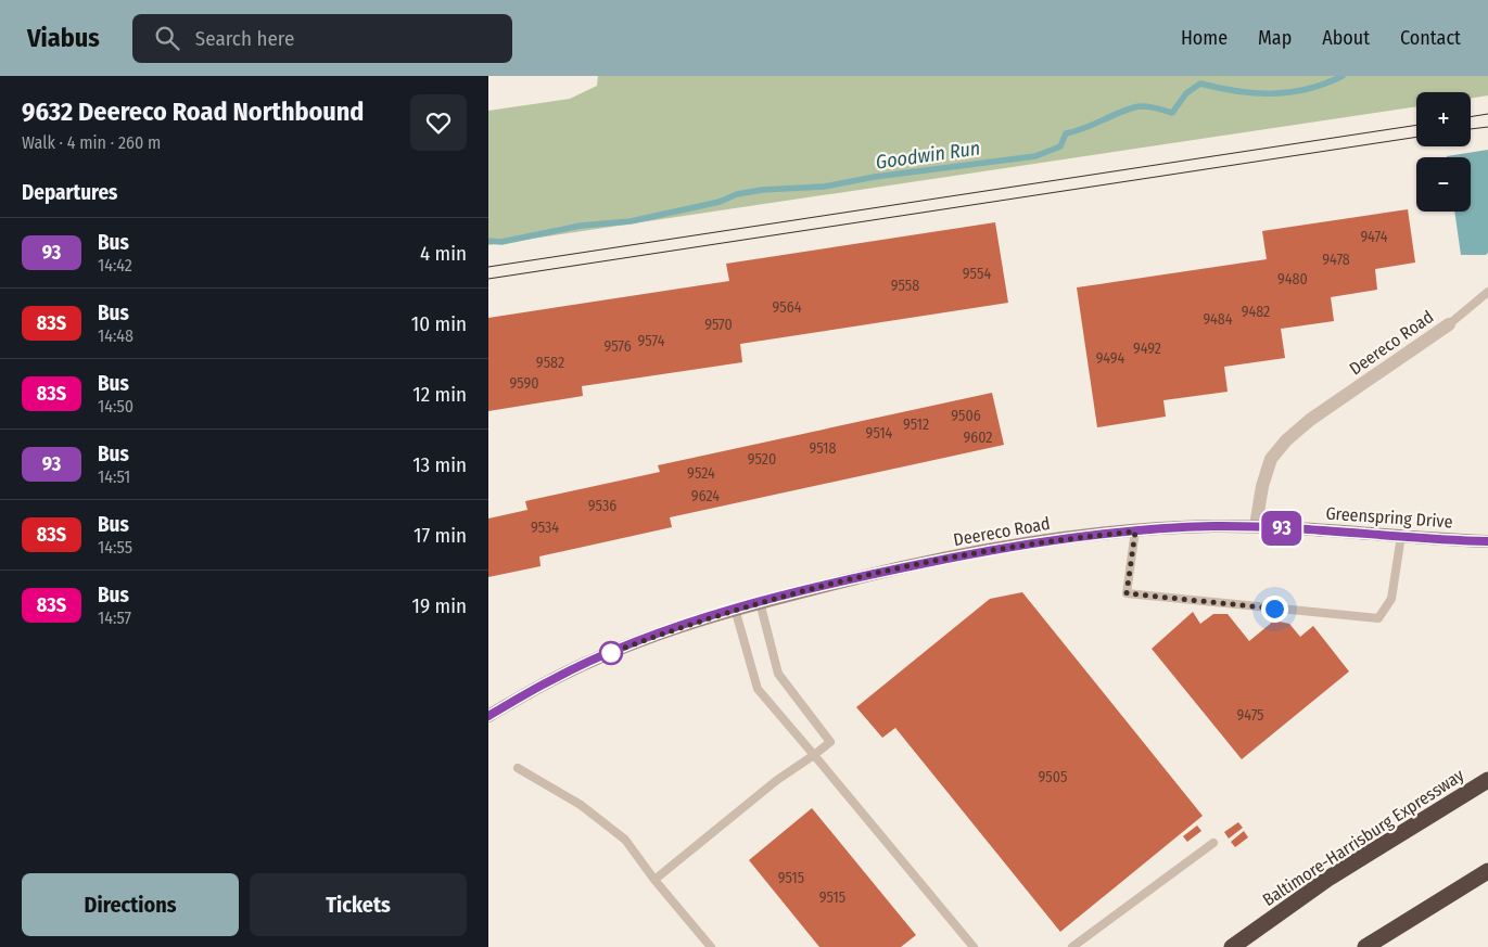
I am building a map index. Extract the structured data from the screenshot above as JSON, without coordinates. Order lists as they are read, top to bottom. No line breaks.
{"streets":{"highway":["Baltimore-Harrisburg Expressway"],"main road":["Deereco Road","Greenspring Drive"]},"crossings":[["Deereco Road","Greenspring Drive"]],"water":["Goodwin Run"],"lines":["bus line 93"],"house_numbers":["9474","9478","9554","9480","9558","9564","9482","9484","9570","9574","9576","9492","9494","9582","9590","9506","9512","9514","9602","9518","9520","9524","9624","9536","9534","9475","9505","9515","9515"],"page":{"header":"Viabus","search":"Search here","nav":["Home","Map","About","Contact"],"heading":[["9632 Deereco Road Northbound","Walk · 4 min · 260 m"],"Departures"],"on_map":"93","map_buttons":["+","−"],"list":[{"mark":"93","name":"Bus","note":"14:42","value":"4 min"},{"mark":"83S","name":"Bus","note":"14:48","value":"10 min"},{"mark":"83S","name":"Bus","note":"14:50","value":"12 min"},{"mark":"93","name":"Bus","note":"14:51","value":"13 min"},{"mark":"83S","name":"Bus","note":"14:55","value":"17 min"},{"mark":"83S","name":"Bus","note":"14:57","value":"19 min"}],"buttons":["Directions","Tickets"]}}
